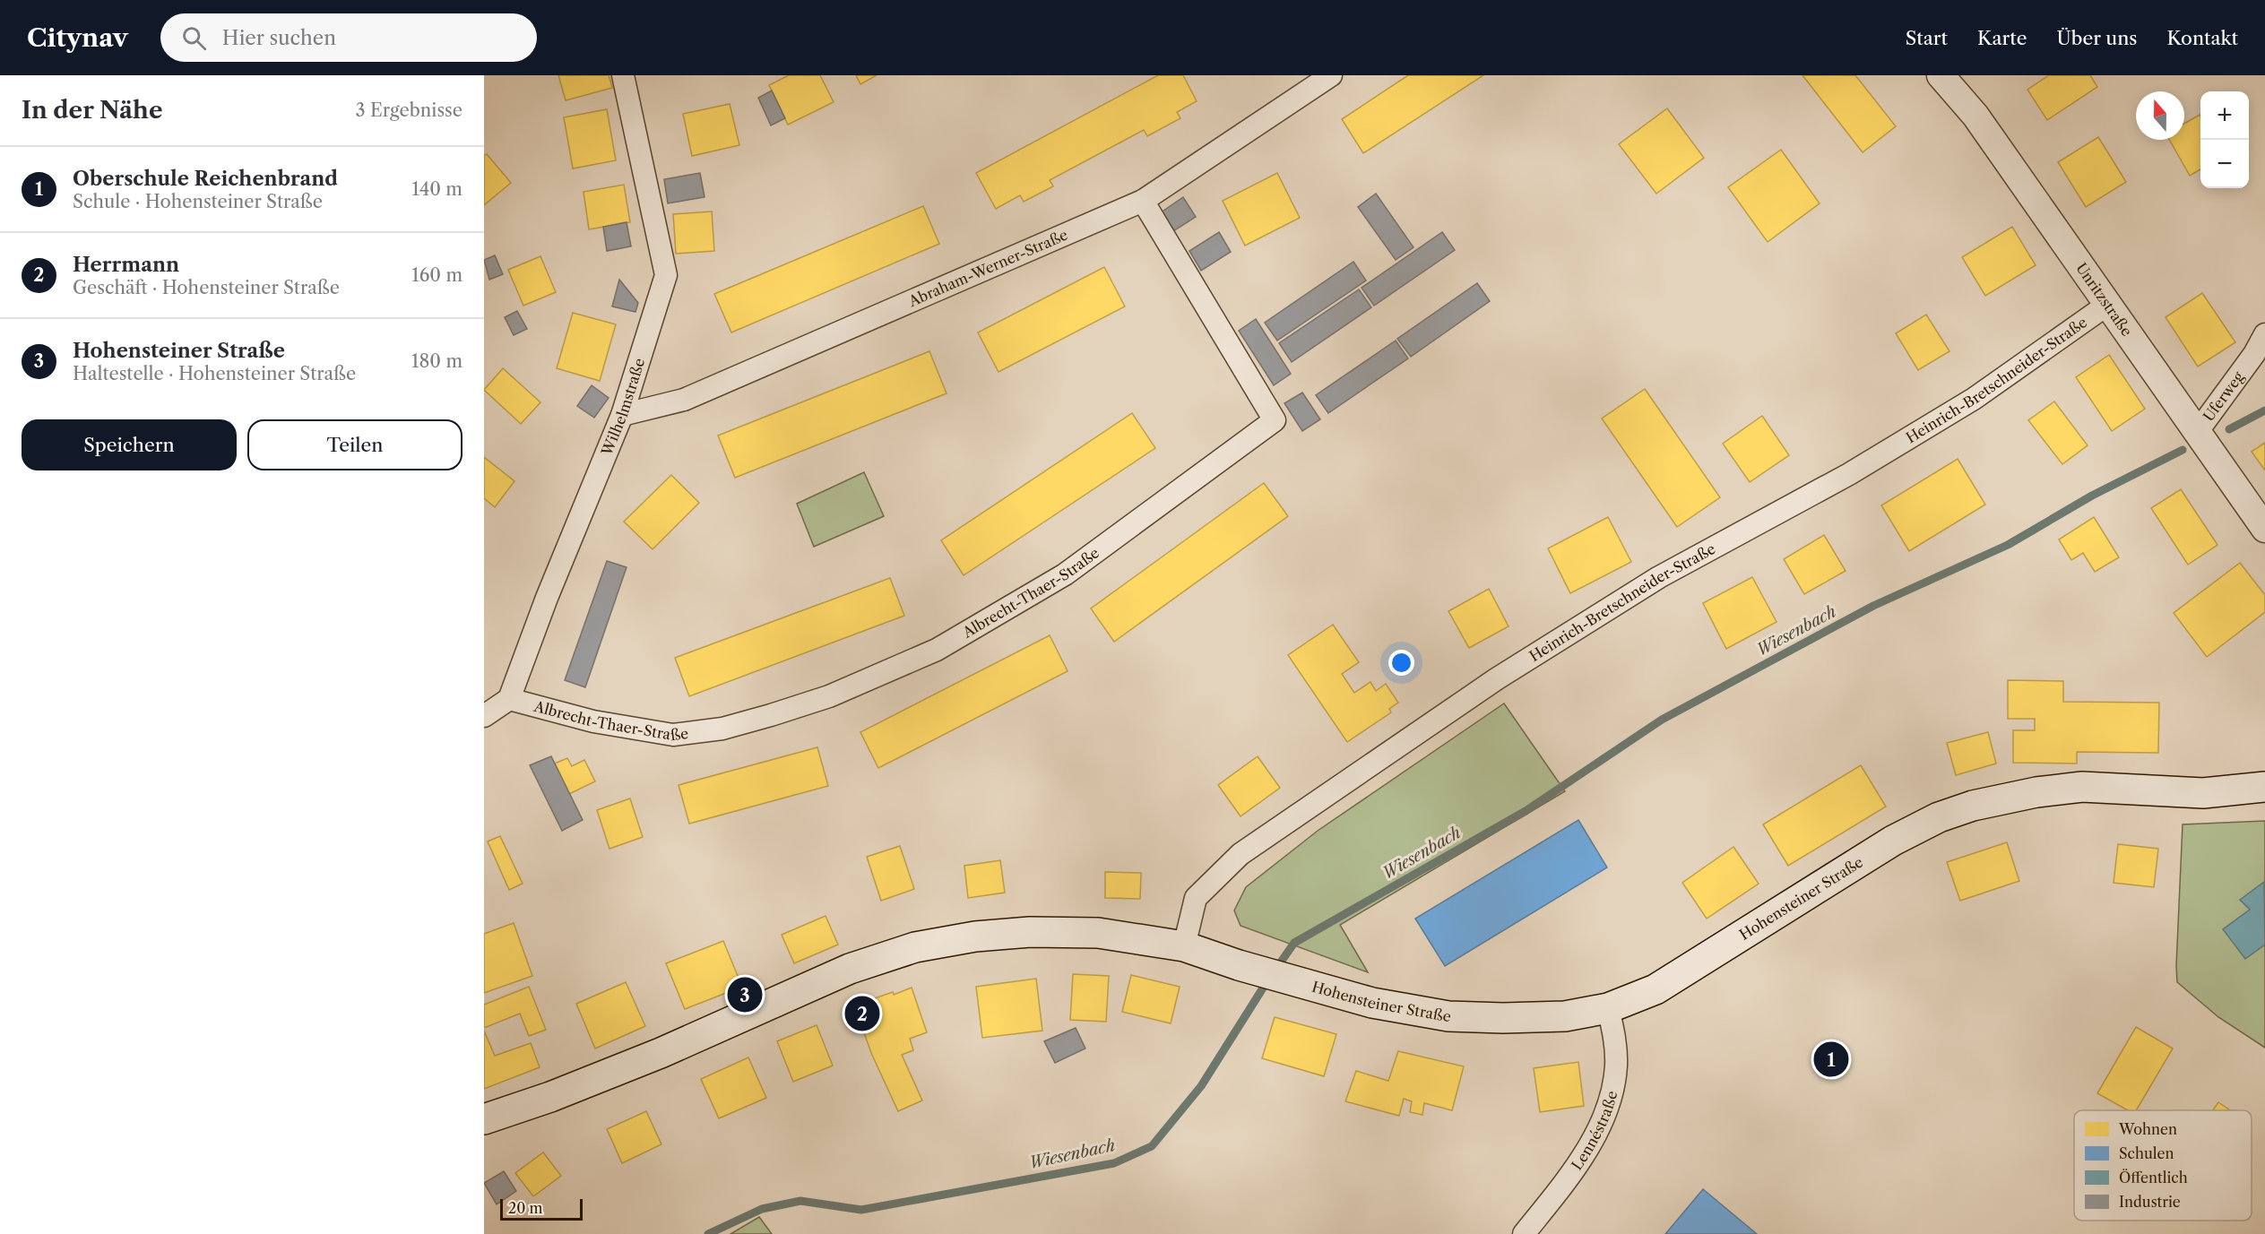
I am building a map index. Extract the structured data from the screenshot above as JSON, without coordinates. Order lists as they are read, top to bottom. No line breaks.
{"streets":{"main road":["Hohensteiner Straße"],"street":["Abraham-Werner-Straße","Unritzstraße","Heinrich-Bretschneider-Straße","Uferweg","Wilhelmstraße","Albrecht-Thaer-Straße","Lennéstraße"]},"crossings":[["Abraham-Werner-Straße","Wilhelmstraße"],["Abraham-Werner-Straße","Albrecht-Thaer-Straße"],["Unritzstraße","Heinrich-Bretschneider-Straße"],["Unritzstraße","Uferweg"],["Heinrich-Bretschneider-Straße","Hohensteiner Straße"],["Wilhelmstraße","Albrecht-Thaer-Straße"],["Hohensteiner Straße","Lennéstraße"]],"water":["Wiesenbach"],"legend":["Wohnen","Schulen","Öffentlich","Industrie"],"scale_bar":"20 m","north":"top","page":{"header":"Citynav","search":"Hier suchen","nav":["Start","Karte","Über uns","Kontakt"],"heading":["In der Nähe","3 Ergebnisse"],"map_buttons":["+","−"],"list":[{"mark":"1","name":"Oberschule Reichenbrand","note":"Schule · Hohensteiner Straße","value":"140 m"},{"mark":"2","name":"Herrmann","note":"Geschäft · Hohensteiner Straße","value":"160 m"},{"mark":"3","name":"Hohensteiner Straße","note":"Haltestelle · Hohensteiner Straße","value":"180 m"}],"buttons":["Speichern","Teilen"],"pins":["3","2","1"],"scale":"20 m"}}
